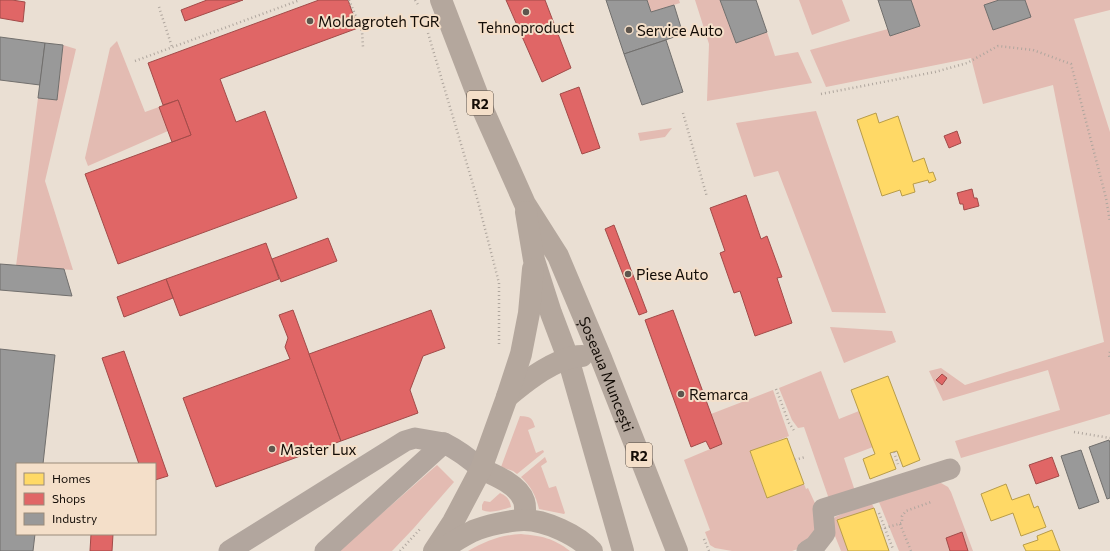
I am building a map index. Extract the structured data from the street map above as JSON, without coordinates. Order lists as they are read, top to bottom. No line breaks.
{"streets":{"main road":["R2","Șoseaua Muncești"]},"places":["Tehnoproduct","Moldagroteh TGR","Service Auto","Piese Auto","Remarca","Master Lux"],"legend":["Homes","Shops","Industry"]}
